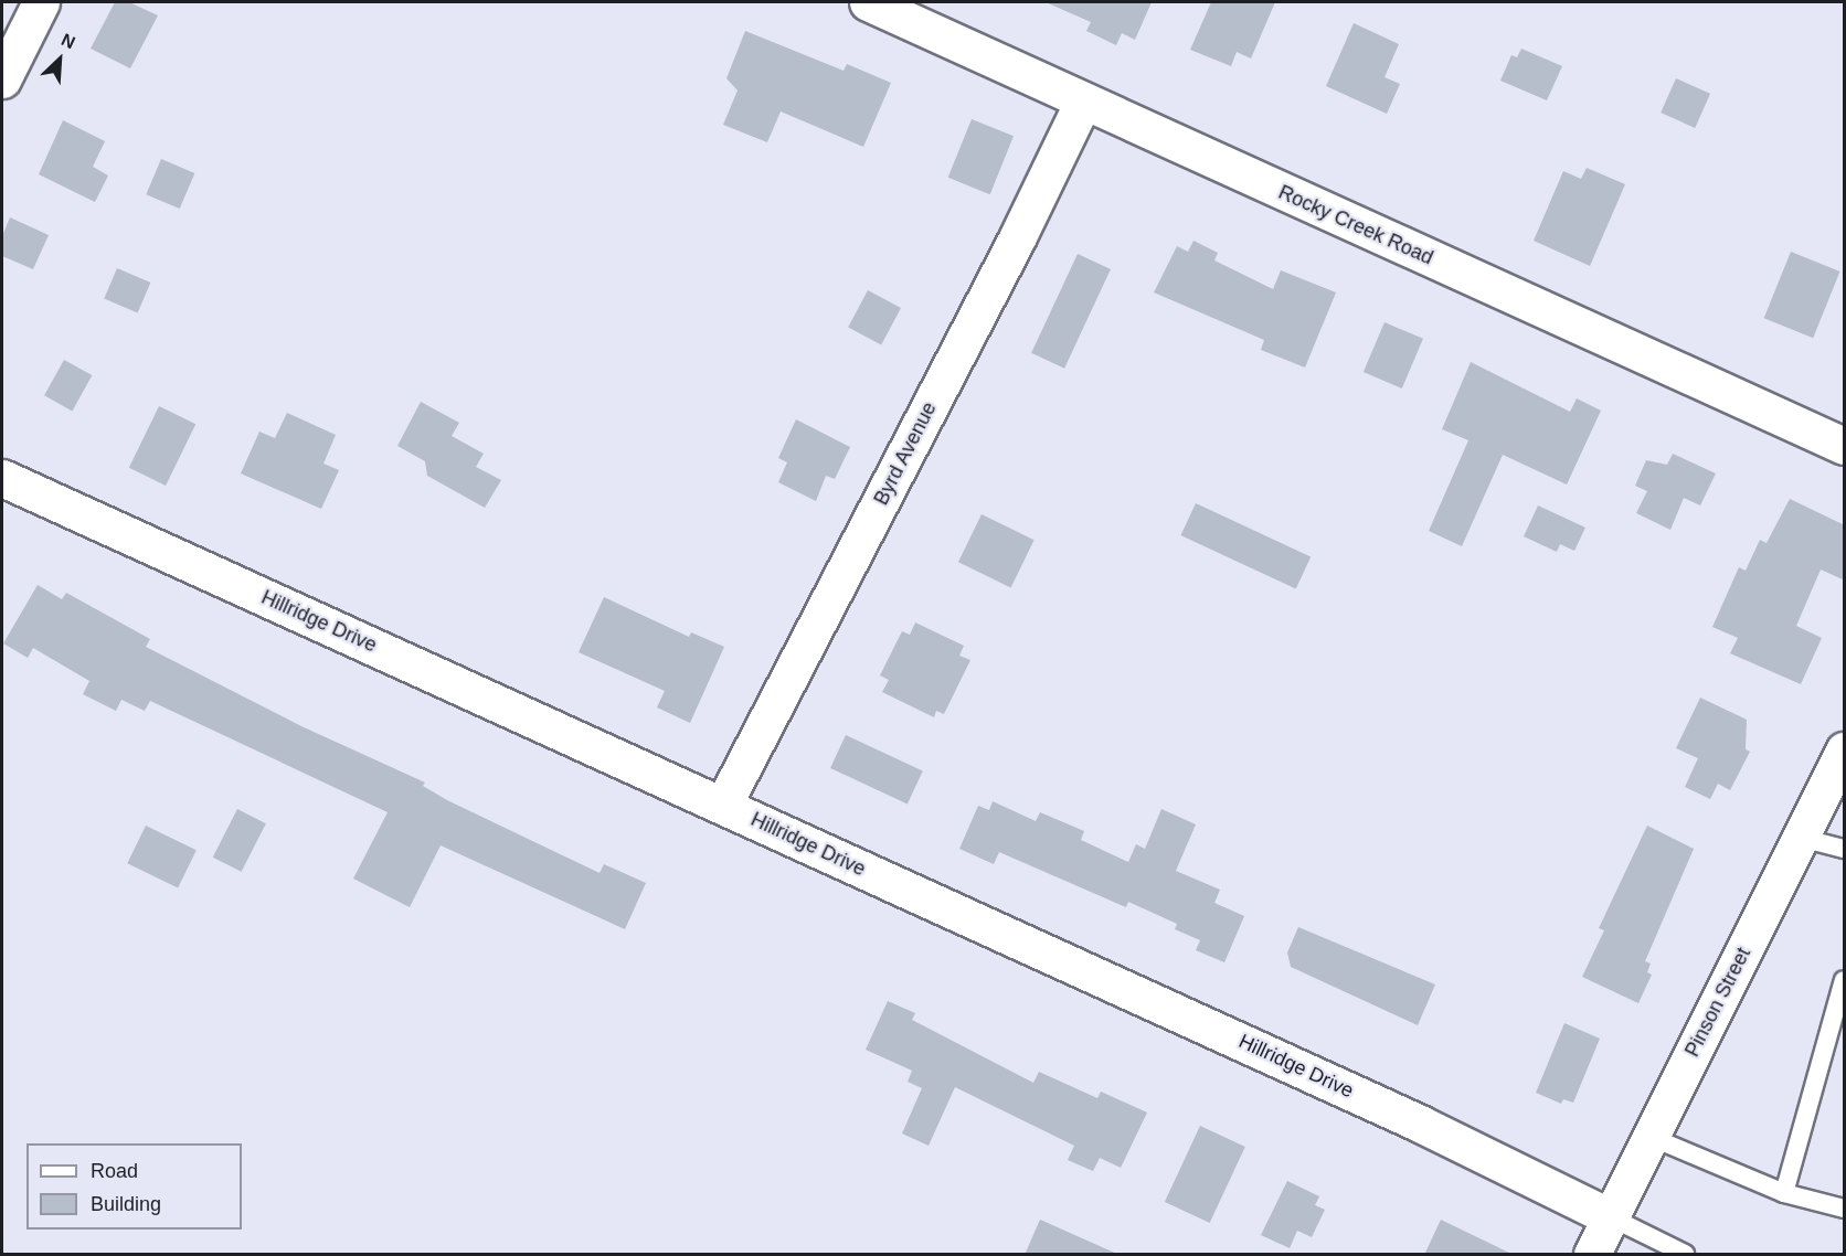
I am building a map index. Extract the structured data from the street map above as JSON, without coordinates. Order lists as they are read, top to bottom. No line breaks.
{"streets":{"street":["Rocky Creek Road","Byrd Avenue","Hillridge Drive","Pinson Street"]},"crossings":[["Rocky Creek Road","Byrd Avenue"],["Byrd Avenue","Hillridge Drive"],["Hillridge Drive","Pinson Street"]],"legend":["Road","Building"],"north":"top right"}
